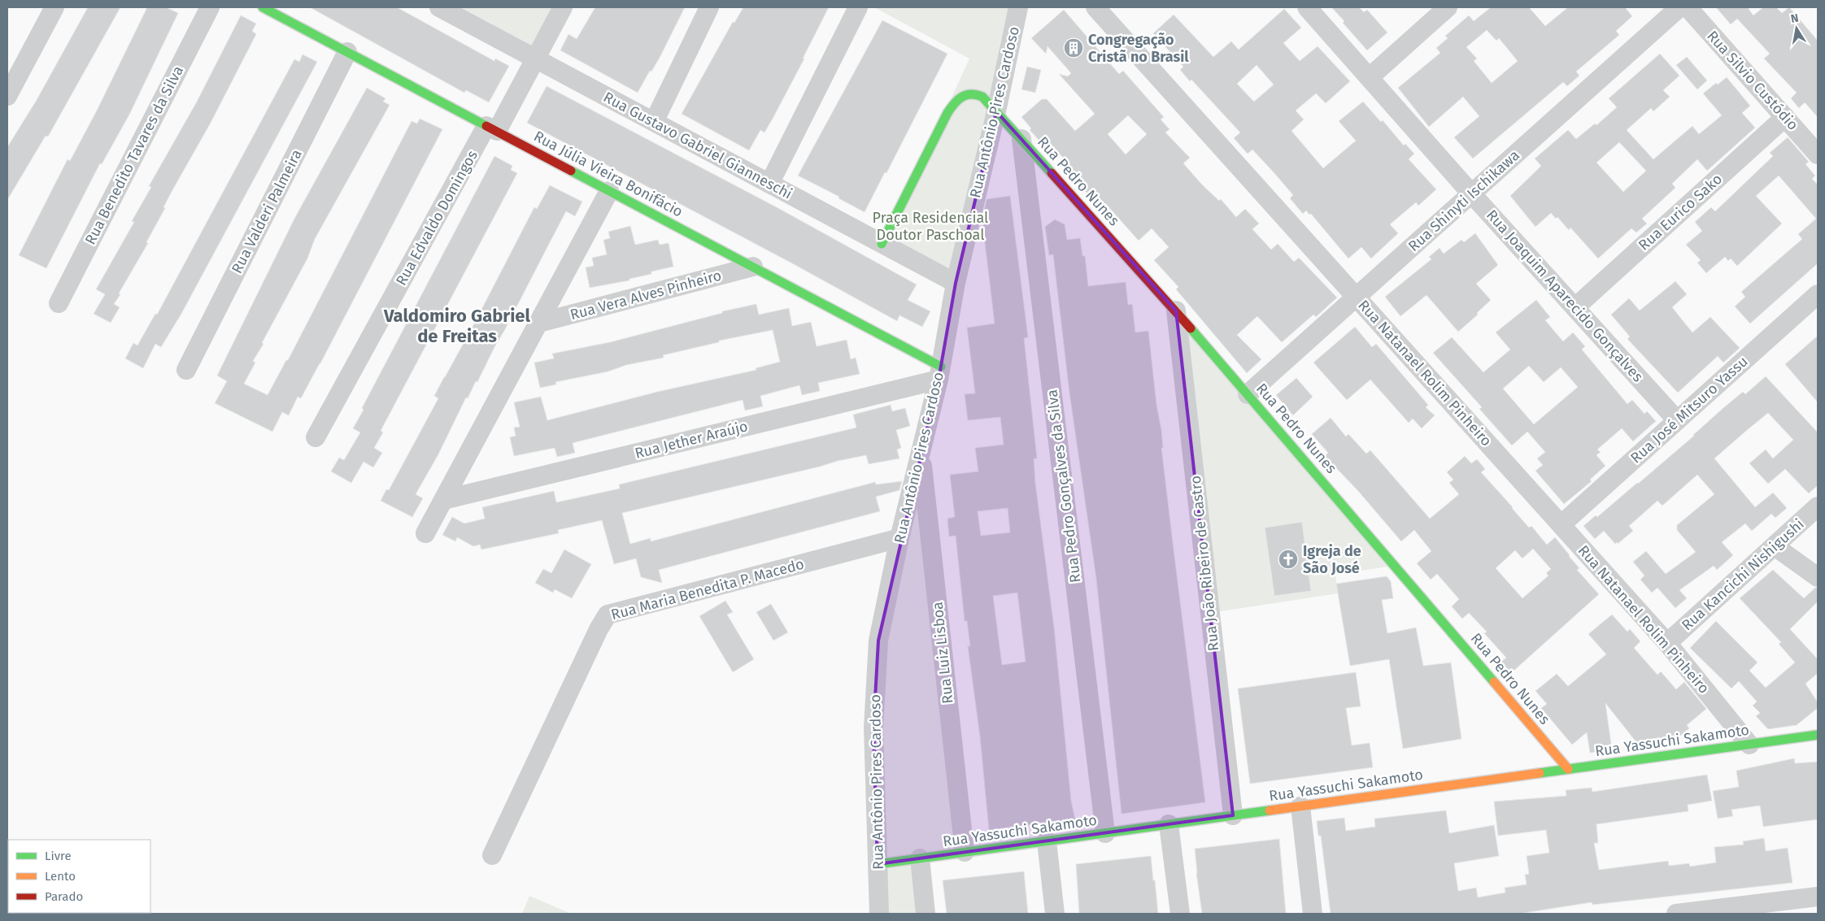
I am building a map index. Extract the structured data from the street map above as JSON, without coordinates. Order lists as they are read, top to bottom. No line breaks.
{"streets":{"street":["Rua Silvio Custódio","Rua Antônio Pires Cardoso","Rua Gustavo Gabriel Gianneschi","Rua Benedito Tavares da Silva","Rua Júlia Vieira Bonifácio","Rua Pedro Nunes","Rua Shinyti Ischikawa","Rua Valderi Palmeira","Rua Eurico Sako","Rua Edvaldo Domingos","Rua Vera Alves Pinheiro","Rua Joaquim Aparecido Gonçalves","Rua Natanael Rolim Pinheiro","Rua José Mitsuro Yassu","Rua Jether Araújo","Rua Pedro Gonçalves da Silva","Rua João Ribeiro de Castro","Rua Kancichi Nishigushi","Rua Maria Benedita P. Macedo","Rua Luiz Lisboa","Rua Yassuchi Sakamoto"]},"crossings":[["Rua Silvio Custódio","Rua Eurico Sako"],["Rua Antônio Pires Cardoso","Rua Gustavo Gabriel Gianneschi"],["Rua Antônio Pires Cardoso","Rua Júlia Vieira Bonifácio"],["Rua Antônio Pires Cardoso","Rua Pedro Nunes"],["Rua Antônio Pires Cardoso","Rua Jether Araújo"],["Rua Antônio Pires Cardoso","Rua Maria Benedita P. Macedo"],["Rua Antônio Pires Cardoso","Rua Luiz Lisboa"],["Rua Antônio Pires Cardoso","Rua Yassuchi Sakamoto"],["Rua Gustavo Gabriel Gianneschi","Rua Pedro Nunes"],["Rua Gustavo Gabriel Gianneschi","Rua Edvaldo Domingos"],["Rua Júlia Vieira Bonifácio","Rua Valderi Palmeira"],["Rua Júlia Vieira Bonifácio","Rua Edvaldo Domingos"],["Rua Júlia Vieira Bonifácio","Rua Vera Alves Pinheiro"],["Rua Júlia Vieira Bonifácio","Rua Jether Araújo"],["Rua Pedro Nunes","Rua Shinyti Ischikawa"],["Rua Pedro Nunes","Rua Pedro Gonçalves da Silva"],["Rua Pedro Nunes","Rua João Ribeiro de Castro"],["Rua Pedro Nunes","Rua Yassuchi Sakamoto"],["Rua Shinyti Ischikawa","Rua Joaquim Aparecido Gonçalves"],["Rua Shinyti Ischikawa","Rua Natanael Rolim Pinheiro"],["Rua Eurico Sako","Rua Joaquim Aparecido Gonçalves"],["Rua Joaquim Aparecido Gonçalves","Rua José Mitsuro Yassu"],["Rua Natanael Rolim Pinheiro","Rua José Mitsuro Yassu"],["Rua Natanael Rolim Pinheiro","Rua Kancichi Nishigushi"],["Rua Natanael Rolim Pinheiro","Rua Yassuchi Sakamoto"],["Rua Pedro Gonçalves da Silva","Rua Yassuchi Sakamoto"],["Rua João Ribeiro de Castro","Rua Yassuchi Sakamoto"],["Rua Luiz Lisboa","Rua Yassuchi Sakamoto"]],"districts":["Valdomiro Gabriel de Freitas"],"parks":["Praça Residencial Doutor Paschoal"],"places":{"building":["Congregação Cristã no Brasil"],"church":["Igreja de São José"]},"legend":["Livre","Lento","Parado"],"north":"top"}
